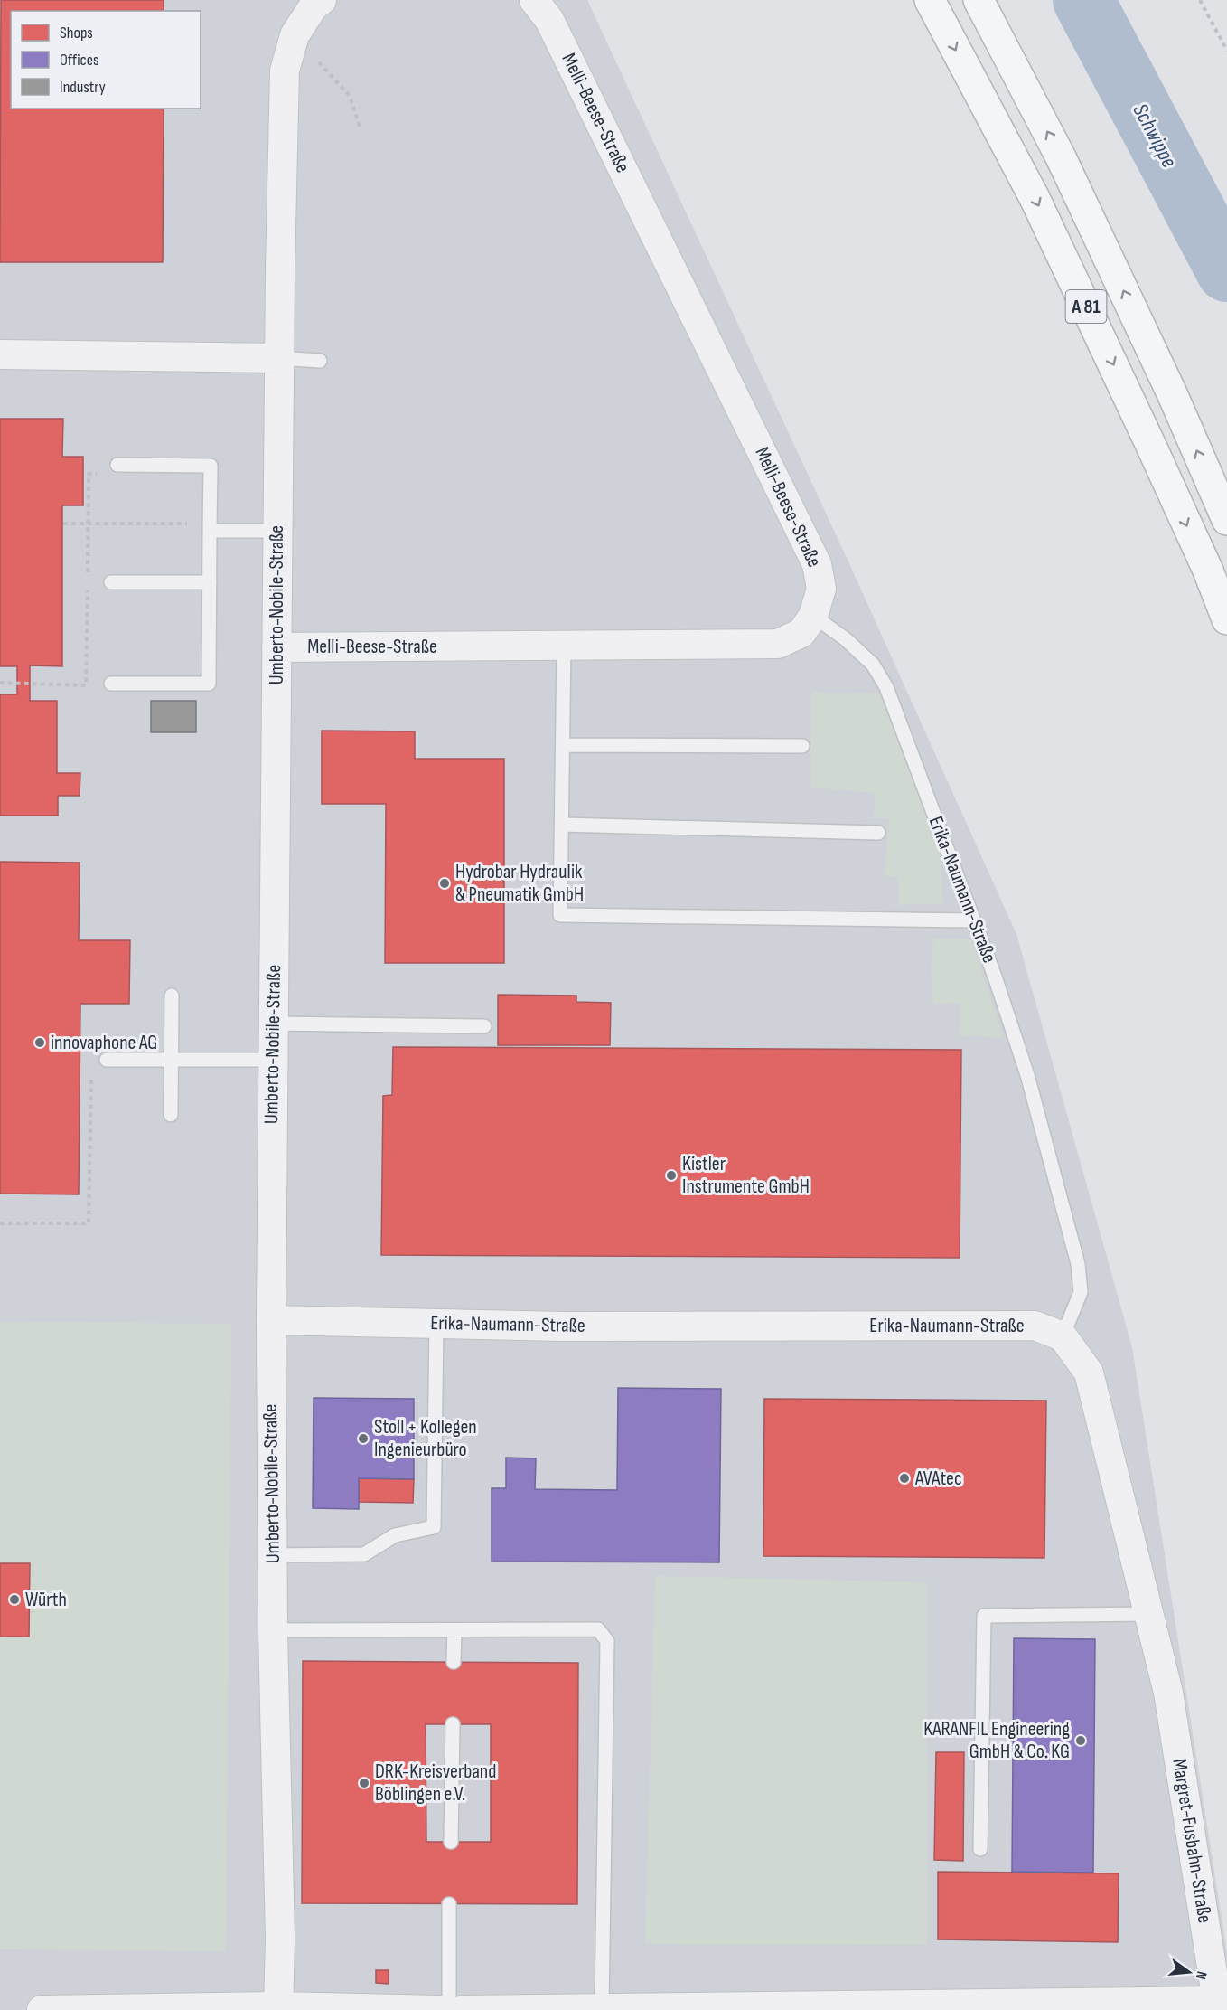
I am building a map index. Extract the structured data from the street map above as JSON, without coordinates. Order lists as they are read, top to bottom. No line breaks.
{"streets":{"highway":["A 81"],"street":["Melli-Beese-Straße","Umberto-Nobile-Straße","Erika-Naumann-Straße","Margret-Fusbahn-Straße"]},"crossings":[["Melli-Beese-Straße","Umberto-Nobile-Straße"],["Melli-Beese-Straße","Erika-Naumann-Straße"],["Umberto-Nobile-Straße","Erika-Naumann-Straße"],["Erika-Naumann-Straße","Margret-Fusbahn-Straße"]],"water":["Schwippe"],"places":["Hydrobar Hydraulik & Pneumatik GmbH","innovaphone AG","Kistler Instrumente GmbH","Stoll + Kollegen Ingenieurbüro","AVAtec","Würth","KARANFIL Engineering GmbH & Co. KG","DRK-Kreisverband Böblingen e.V."],"legend":["Shops","Offices","Industry"],"north":"right"}
